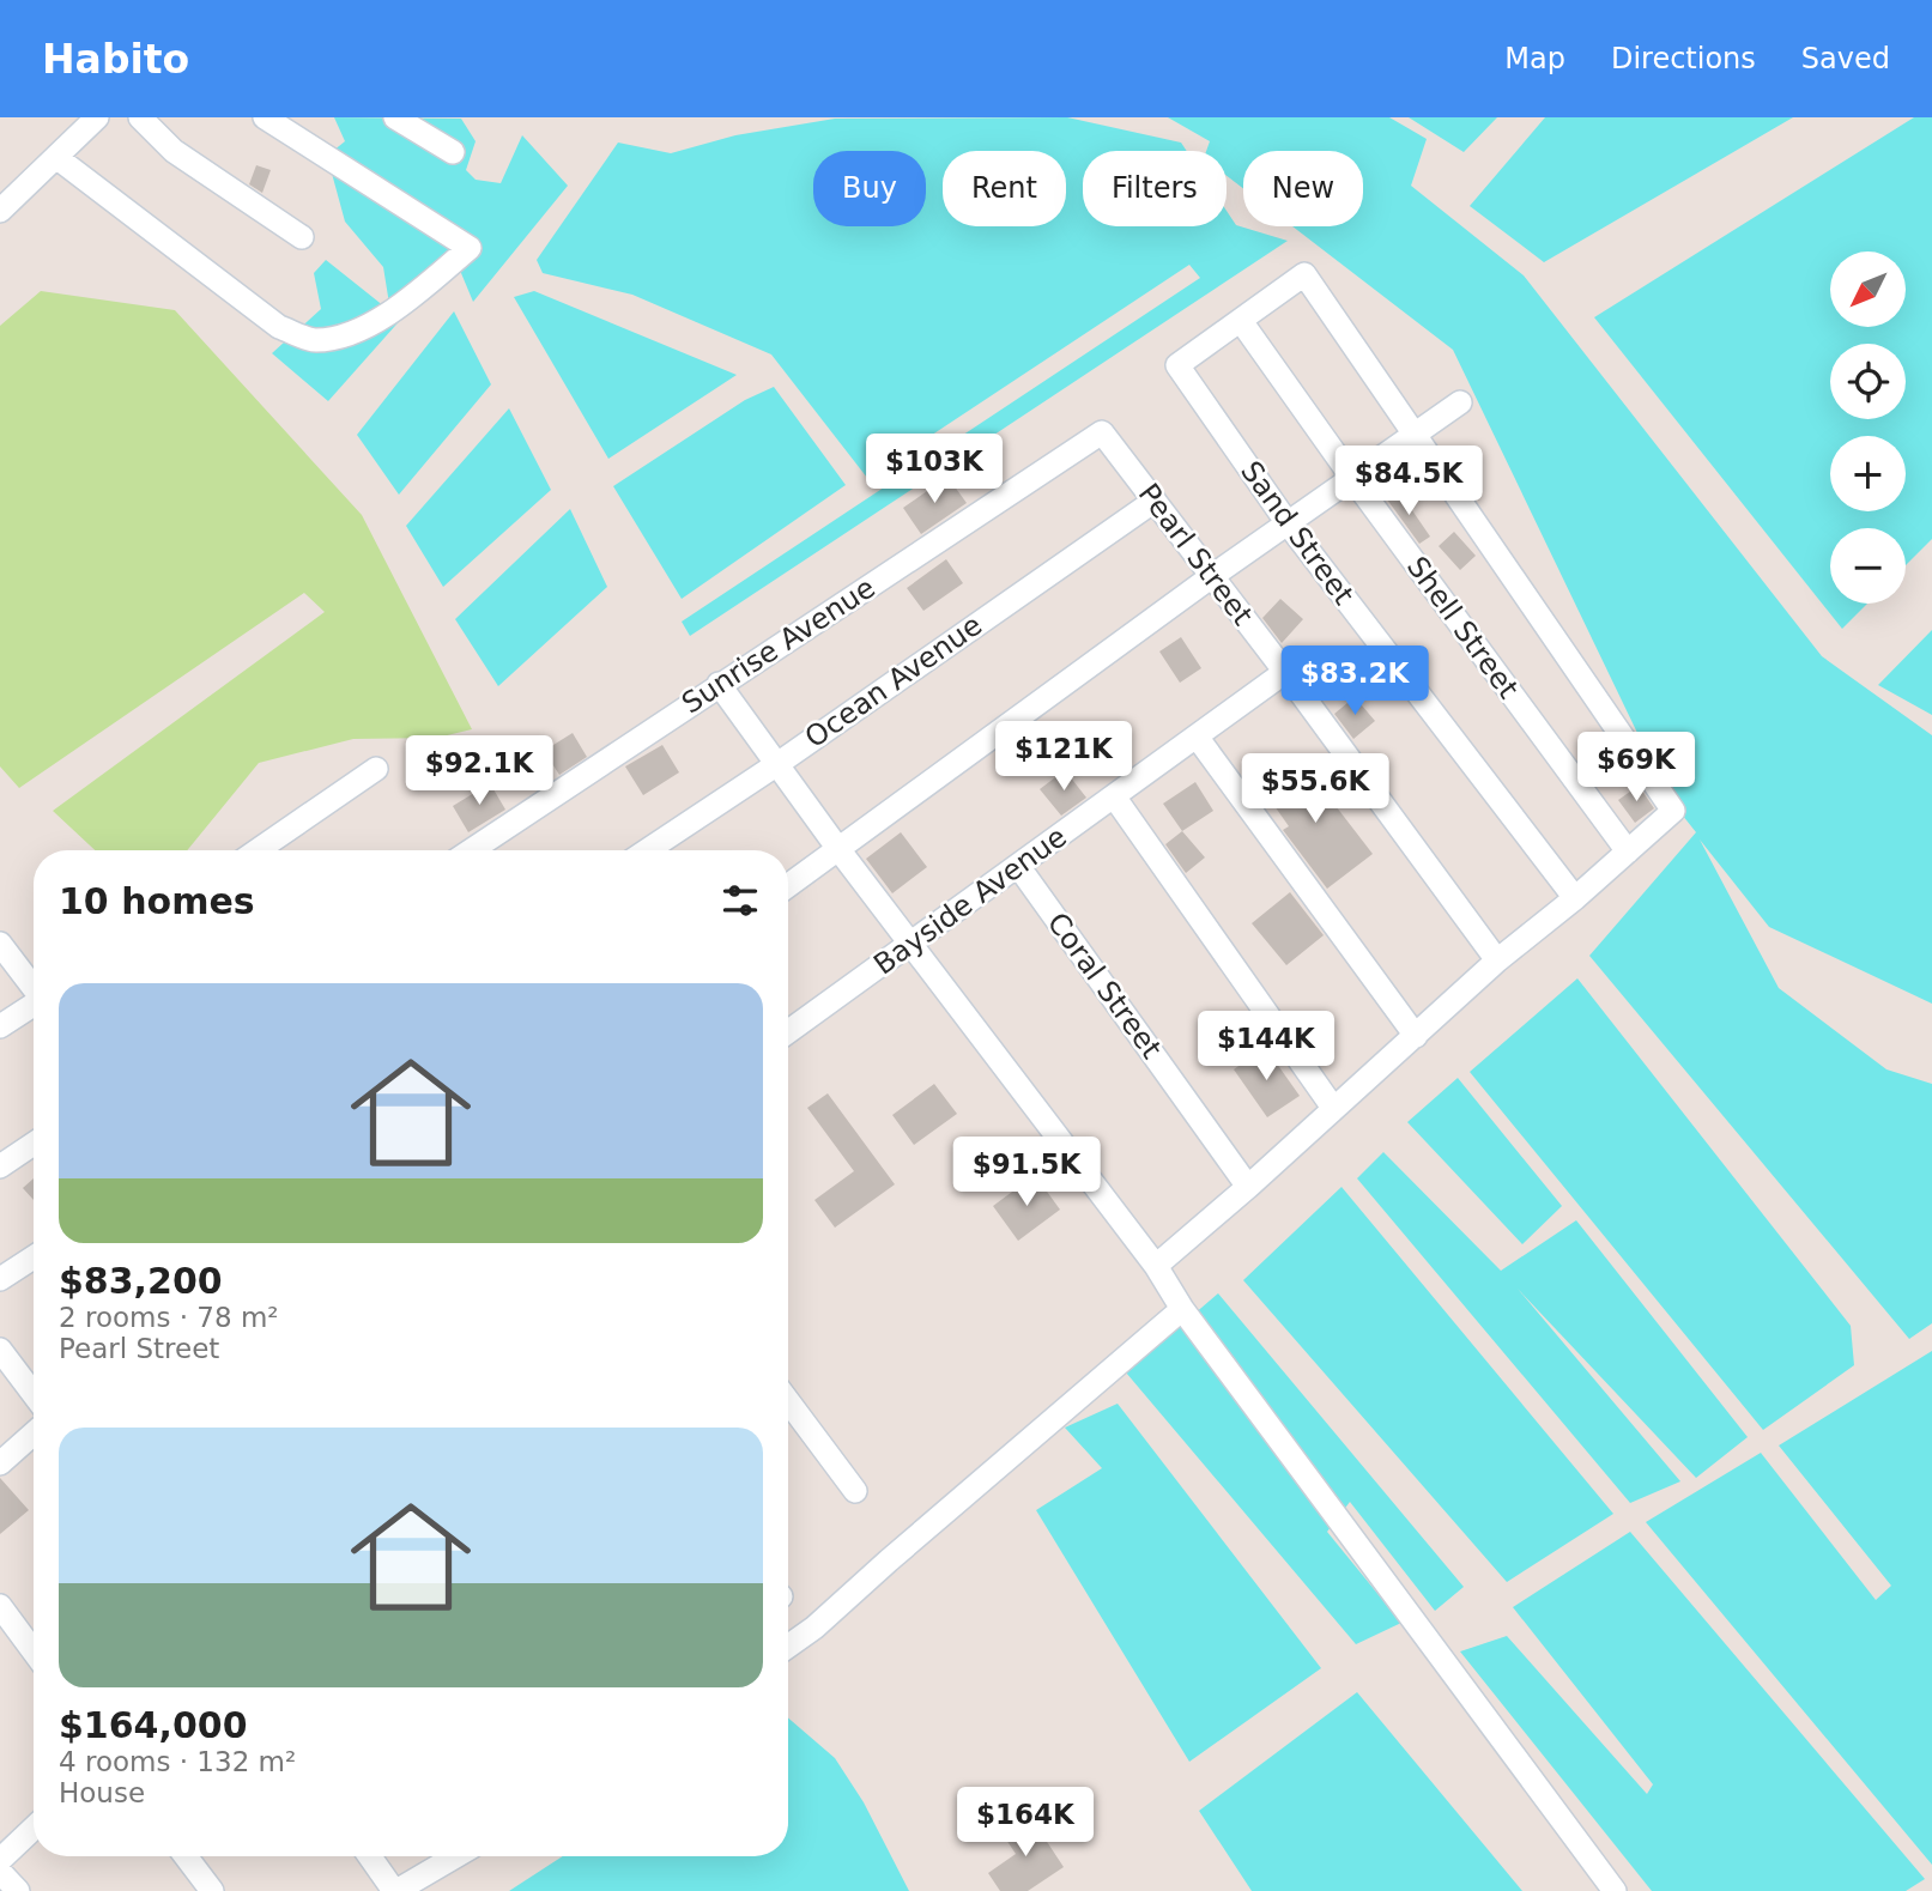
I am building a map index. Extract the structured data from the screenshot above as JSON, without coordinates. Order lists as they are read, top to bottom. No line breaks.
{"streets":{"street":["Sand Street","Pearl Street","Shell Street","Sunrise Avenue","Ocean Avenue","Bayside Avenue","Coral Street"]},"crossings":[["Sand Street","Shell Street"],["Pearl Street","Sunrise Avenue"],["Pearl Street","Ocean Avenue"],["Pearl Street","Bayside Avenue"],["Bayside Avenue","Coral Street"]],"north":"bottom left","page":{"header":"Habito","nav":["Map","Directions","Saved"],"chip":["Buy","Rent","Filters","New"],"map_buttons":["+","−"],"price":["$103K","$84.5K","$83.2K","$121K","$69K","$92.1K","$55.6K","$144K","$91.5K","$164K"],"heading":"10 homes","list":[{"name":"$83,200","note":"2 rooms · 78 m² · Pearl Street"},{"name":"$164,000","note":"4 rooms · 132 m² · House"}]}}
